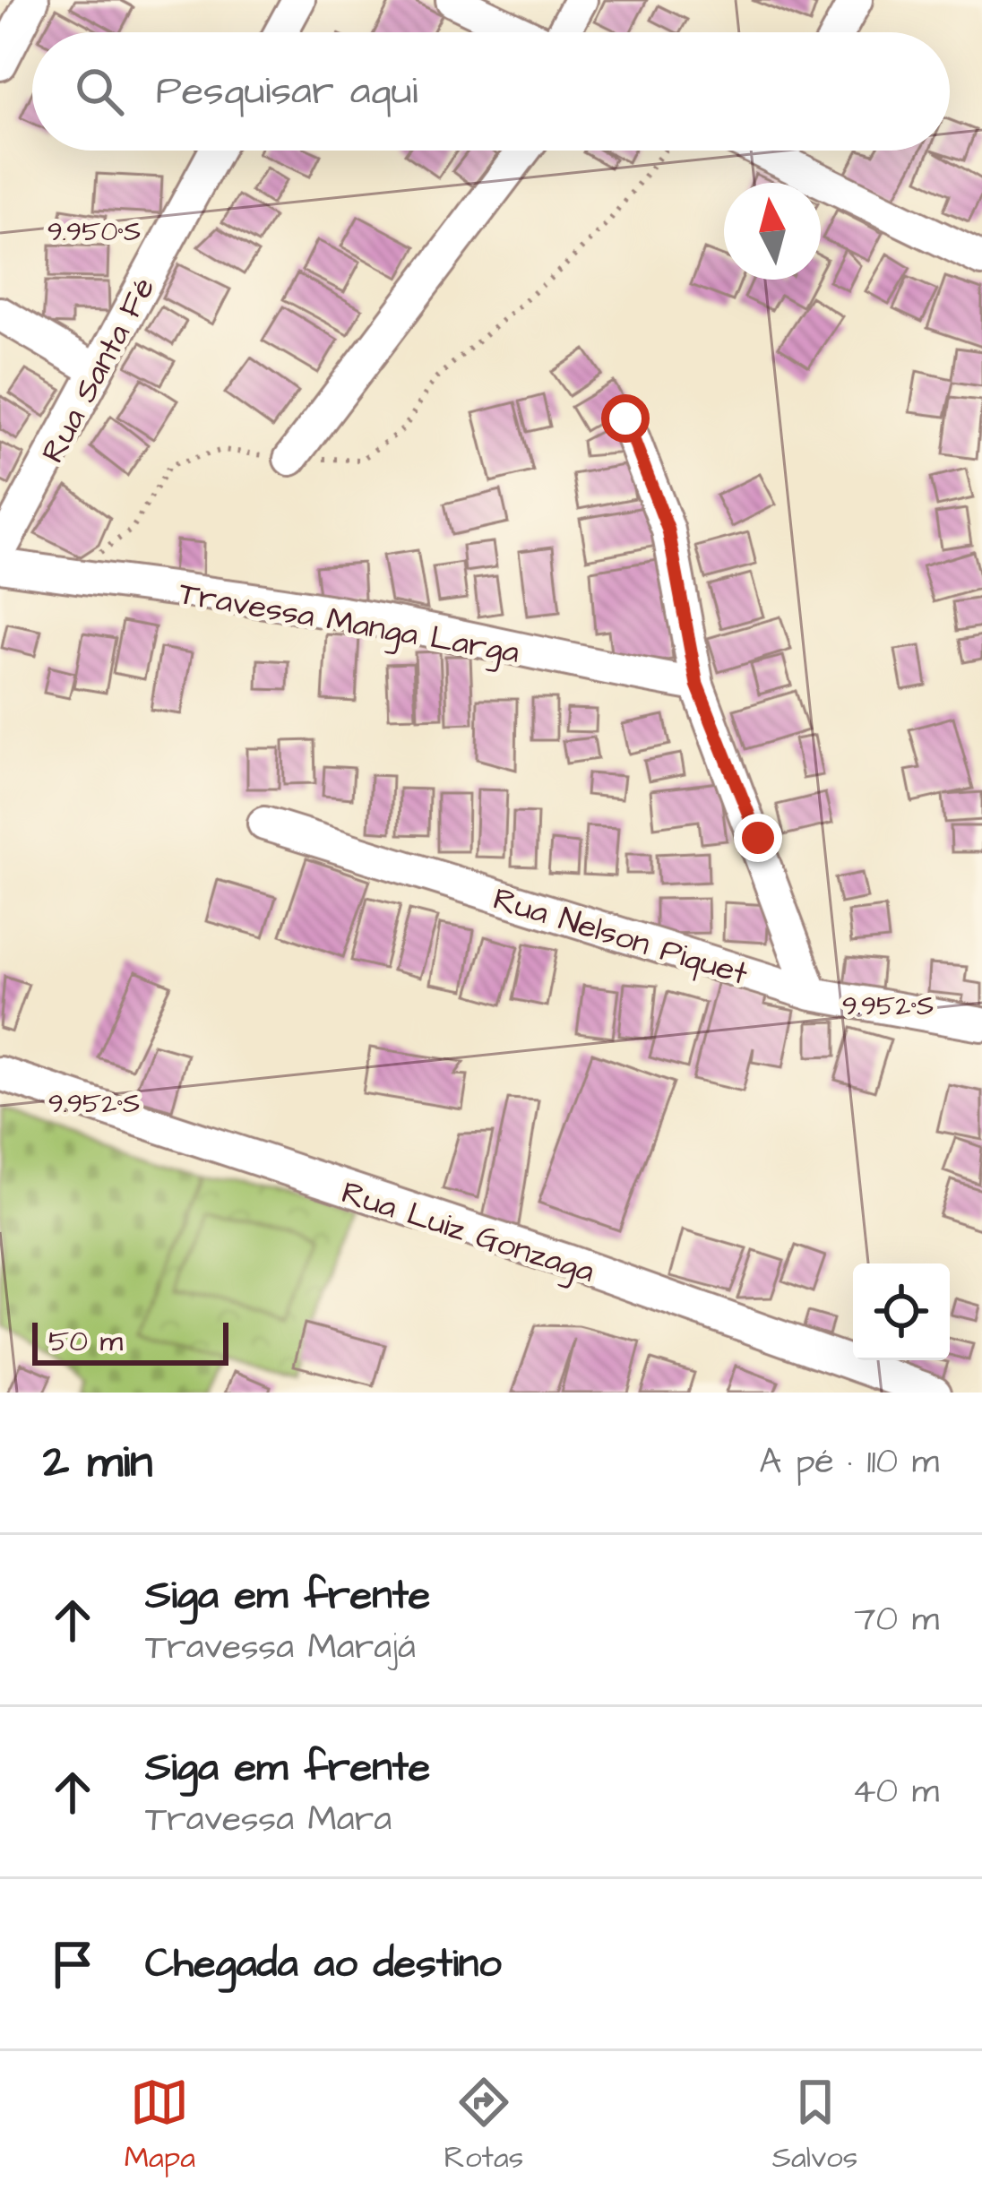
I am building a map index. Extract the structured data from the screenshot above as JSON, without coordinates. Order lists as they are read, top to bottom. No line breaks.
{"streets":{"street":["Rua Santa Fé","Travessa Manga Larga","Rua Nelson Piquet","Rua Luiz Gonzaga"]},"scale_bar":"50 m","north":"top","page":{"search":"Pesquisar aqui","scale":"50 m","heading":["2 min","A pé · 110 m"],"list":[["Siga em frente","Travessa Marajá","70 m"],["Siga em frente","Travessa Mara","40 m"],"Chegada ao destino"],"nav":["Mapa","Rotas","Salvos"]},"coordinates":["9.950°S","9.952°S"]}
